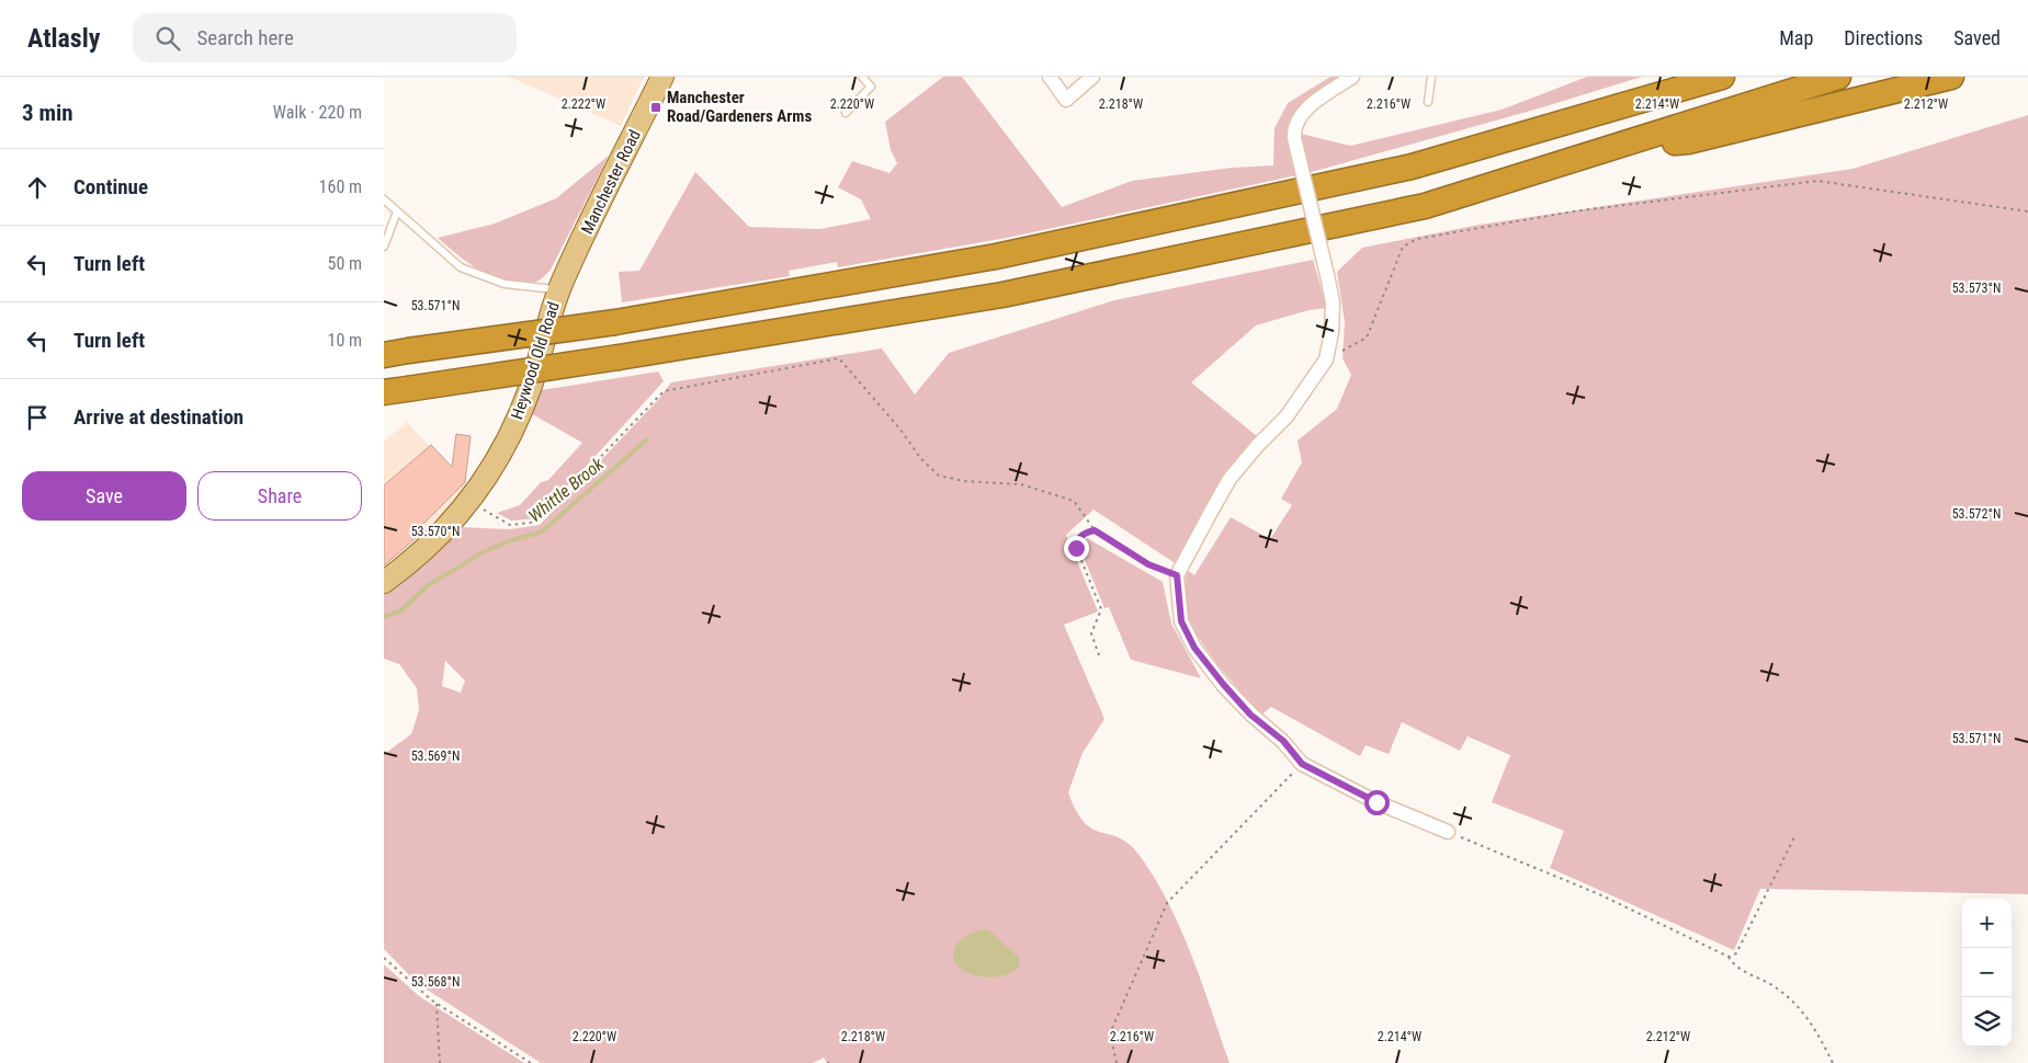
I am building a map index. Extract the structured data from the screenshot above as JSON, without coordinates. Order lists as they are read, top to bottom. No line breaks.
{"streets":{"main road":["Manchester Road","Heywood Old Road"]},"crossings":[["Manchester Road","Heywood Old Road"]],"water":["Whittle Brook"],"places":{"transit":["Manchester Road/Gardeners Arms"]},"page":{"header":"Atlasly","search":"Search here","nav":["Map","Directions","Saved"],"heading":["3 min","Walk · 220 m"],"list":[["Continue","160 m"],["Turn left","50 m"],["Turn left","10 m"],"Arrive at destination"],"buttons":["Save","Share"],"map_buttons":["+","−"]},"coordinates":["2.222°W","2.220°W","2.218°W","2.216°W","2.214°W","2.212°W","53.573°N","53.571°N","53.572°N","53.570°N","53.569°N","53.568°N"]}
